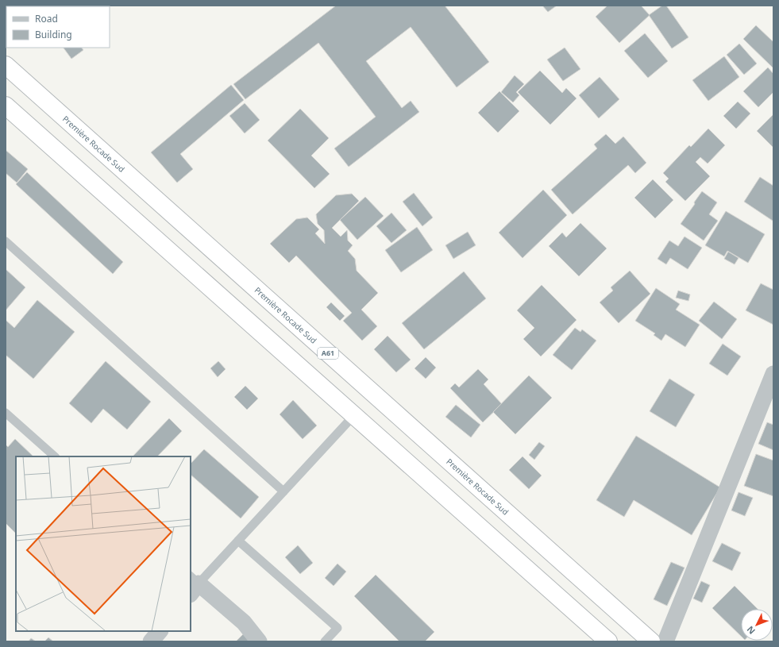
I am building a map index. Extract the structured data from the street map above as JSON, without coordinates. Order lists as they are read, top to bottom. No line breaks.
{"streets":{"highway":["Première Rocade Sud","A61"]},"legend":["Road","Building"],"north":"bottom left"}
